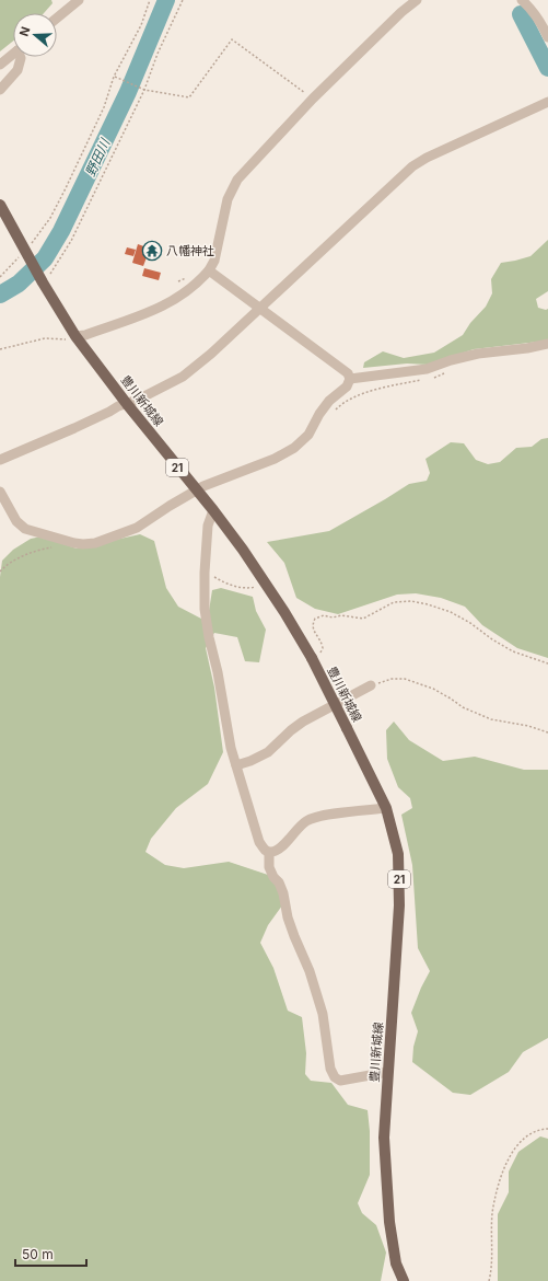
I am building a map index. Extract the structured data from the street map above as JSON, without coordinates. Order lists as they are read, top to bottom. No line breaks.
{"streets":{"main road":["豊川新城線","21"]},"water":["野田川"],"places":{"temple":["八幡神社"]},"scale_bar":"50 m","north":"left"}
